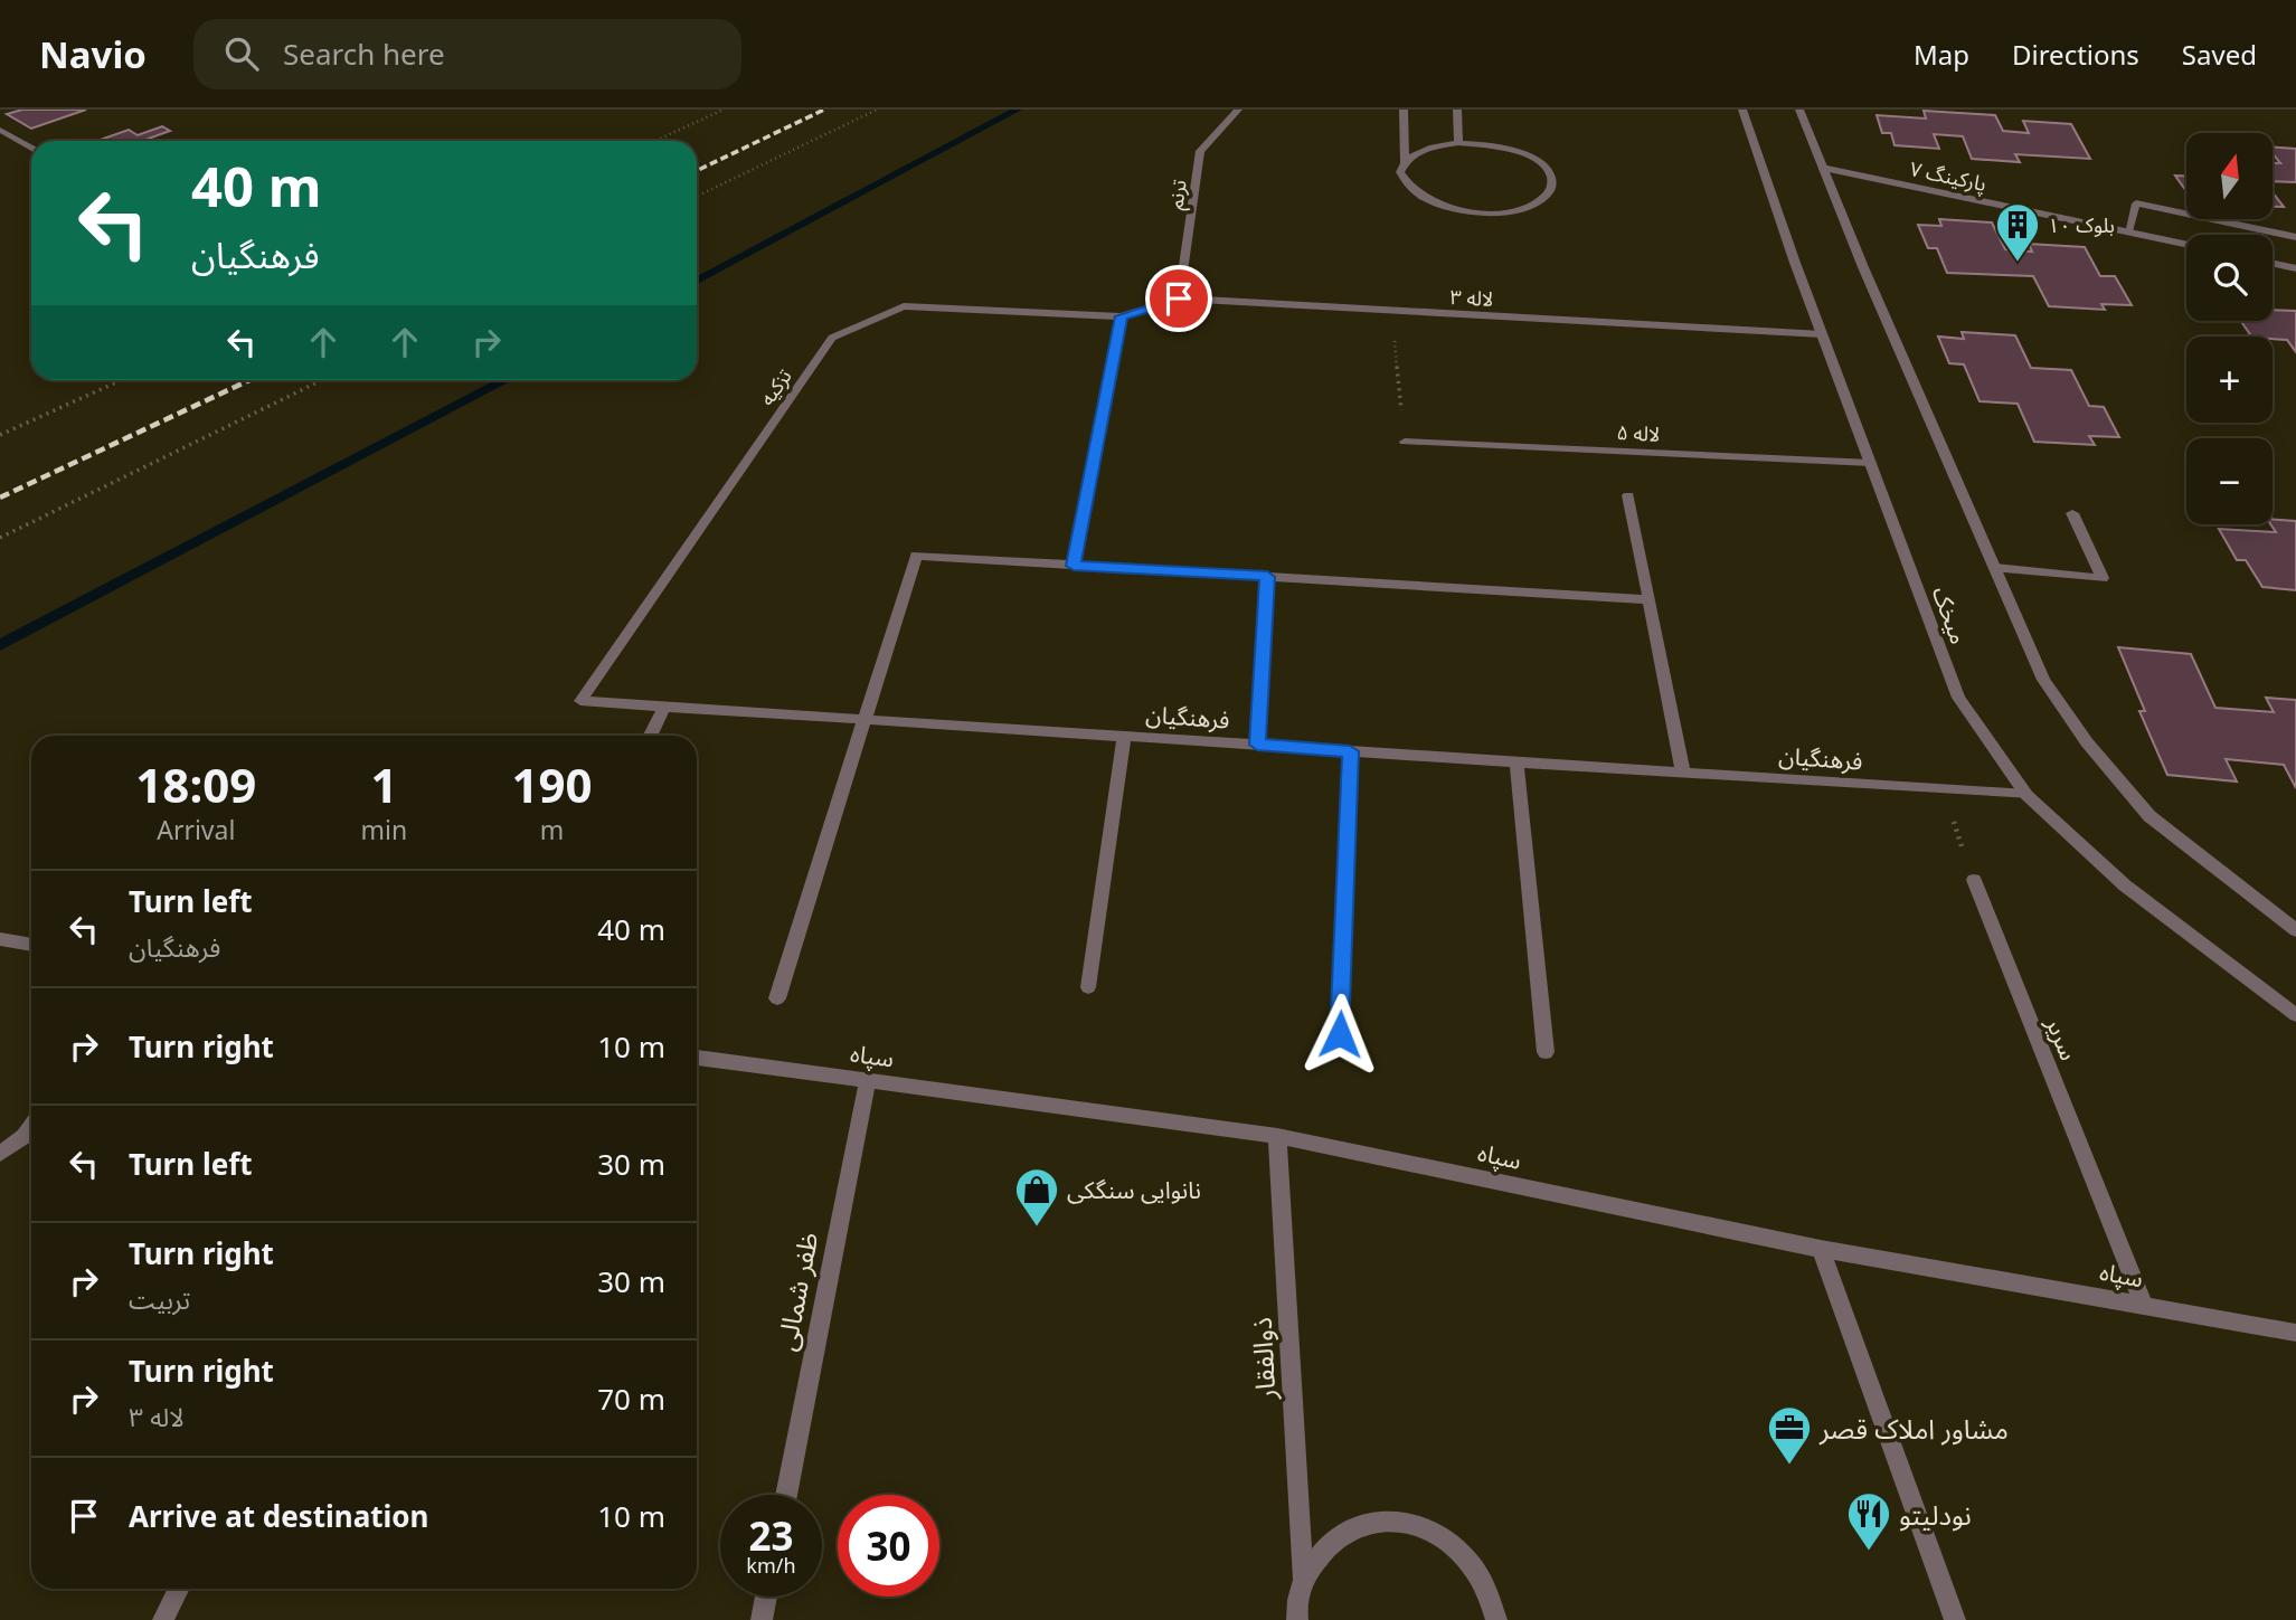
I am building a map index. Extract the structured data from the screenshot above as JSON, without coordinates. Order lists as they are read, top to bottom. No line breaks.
{"streets":{"street":["پارکینگ ۷","ترنم","لاله ۳","تزکیه","لاله ۵","میخک","فرهنگیان","سریر","سپاه","ظفر شمالی","ذوالفقار"]},"crossings":[["ترنم","لاله ۳"],["لاله ۳","تزکیه"],["لاله ۳","میخک"],["تزکیه","فرهنگیان"],["لاله ۵","میخک"],["میخک","فرهنگیان"],["سریر","سپاه"],["سپاه","ظفر شمالی"],["سپاه","ذوالفقار"]],"places":{"building":["بلوک ۱۰"],"shop":["نانوایی سنگکی"],"office":["مشاور املاک قصر"],"restaurant":["نودلیتو"]},"north":"top","page":{"header":"Navio","search":"Search here","nav":["Map","Directions","Saved"],"map_buttons":["+","−"],"turn":["40 m","فرهنگیان"],"eta":["18:09","Arrival","1","min","190","m"],"list":[{"name":"Turn left","note":"فرهنگیان","value":"40 m"},{"name":"Turn right","value":"10 m"},{"name":"Turn left","value":"30 m"},{"name":"Turn right","note":"تربیت","value":"30 m"},{"name":"Turn right","note":"لاله ۳","value":"70 m"},{"name":"Arrive at destination","value":"10 m"}],"speed":"23 km/h","limit":"30"}}
